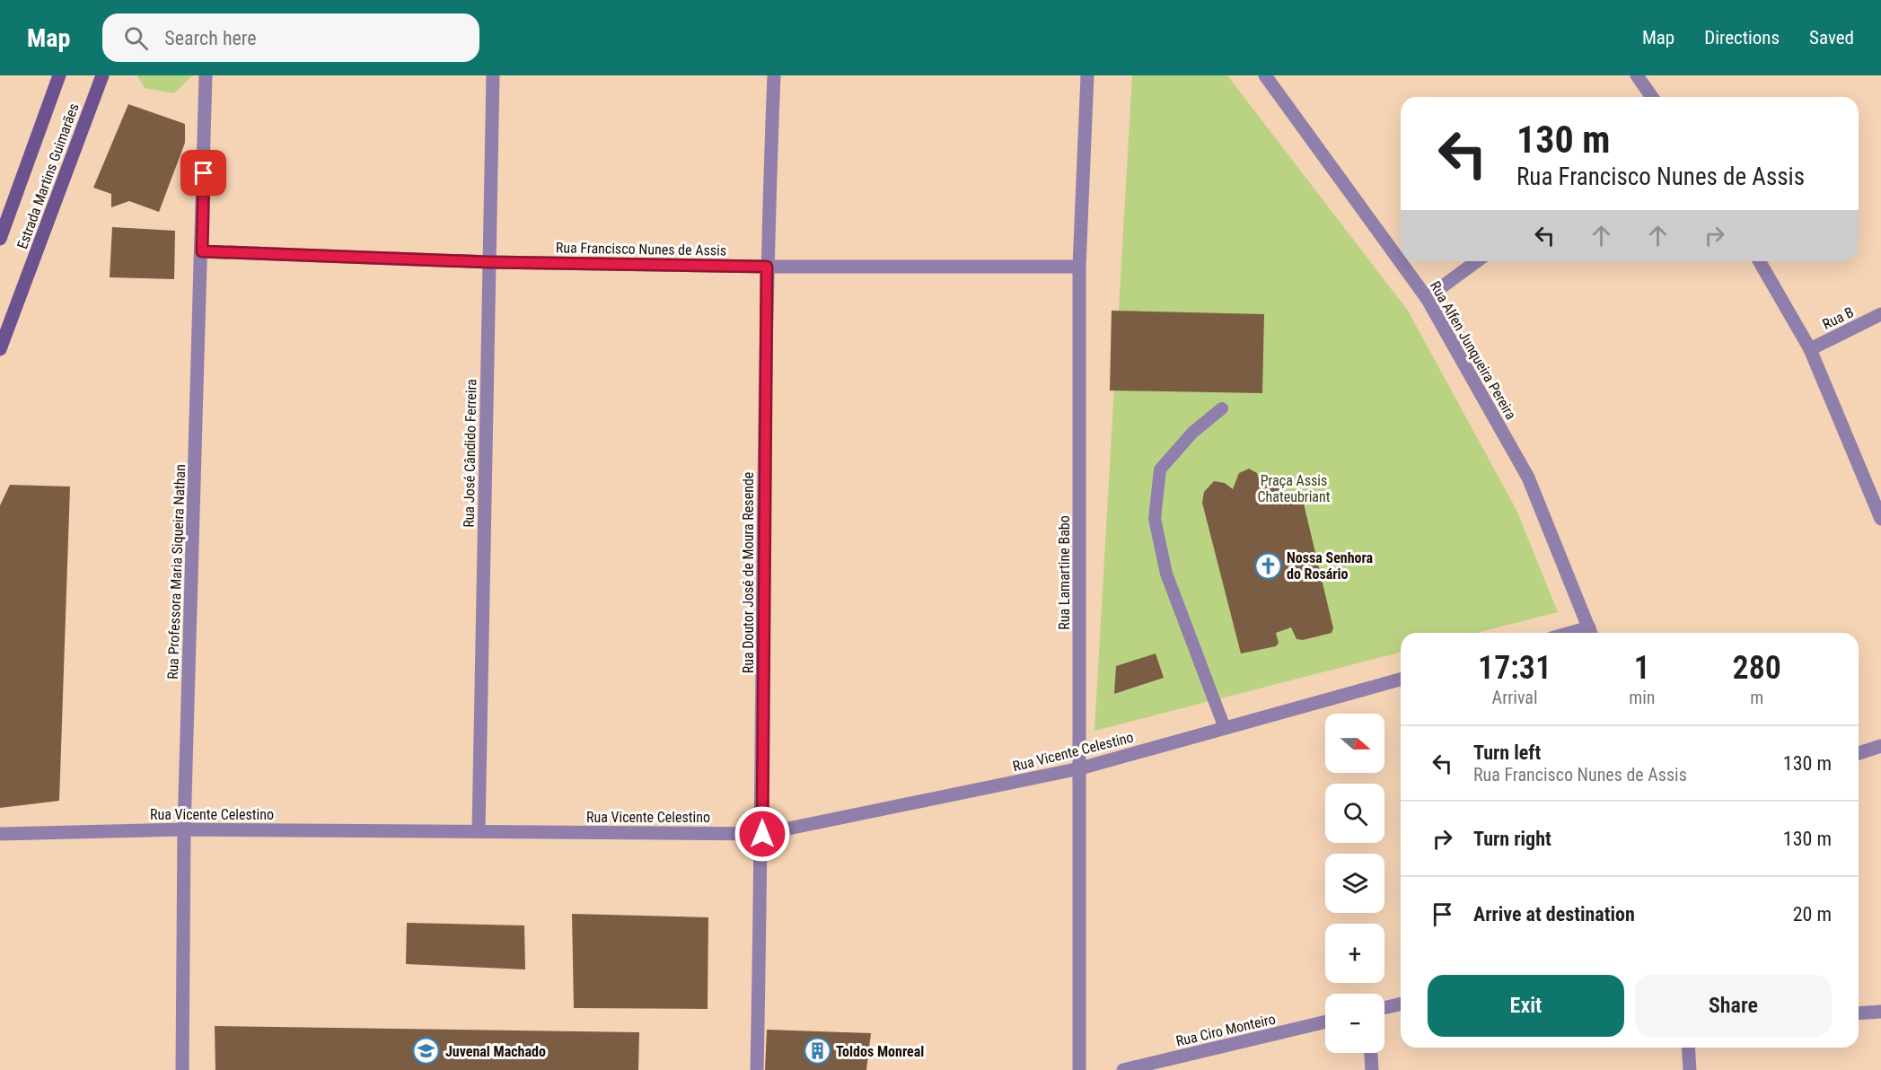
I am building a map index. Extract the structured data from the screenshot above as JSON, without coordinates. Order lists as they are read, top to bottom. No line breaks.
{"streets":{"main road":["Estrada Martins Guimarães"],"street":["Rua Francisco Nunes de Assis","Rua B","Rua Alfen Junqueira Pereira","Rua José Cândido Ferreira","Rua Professora Maria Siqueira Nathan","Rua Doutor José de Moura Resende","Rua Lamartine Babo","Rua Vicente Celestino","Rua Ciro Monteiro"]},"crossings":[["Rua Francisco Nunes de Assis","Rua José Cândido Ferreira"],["Rua Francisco Nunes de Assis","Rua Professora Maria Siqueira Nathan"],["Rua Francisco Nunes de Assis","Rua Doutor José de Moura Resende"],["Rua Francisco Nunes de Assis","Rua Lamartine Babo"],["Rua José Cândido Ferreira","Rua Vicente Celestino"],["Rua Professora Maria Siqueira Nathan","Rua Vicente Celestino"],["Rua Doutor José de Moura Resende","Rua Vicente Celestino"],["Rua Lamartine Babo","Rua Vicente Celestino"]],"parks":["Praça Assis Chateubriant"],"places":{"church":["Nossa Senhora do Rosário"],"school or university":["Juvenal Machado"],"building":["Toldos Monreal"]},"north":"right","page":{"header":"Map","search":"Search here","nav":["Map","Directions","Saved"],"turn":["130 m","Rua Francisco Nunes de Assis"],"eta":["17:31","Arrival","1","min","280","m"],"map_buttons":["+","−"],"list":[{"name":"Turn left","note":"Rua Francisco Nunes de Assis","value":"130 m"},{"name":"Turn right","value":"130 m"},{"name":"Arrive at destination","value":"20 m"}],"buttons":["Exit","Share"]}}
